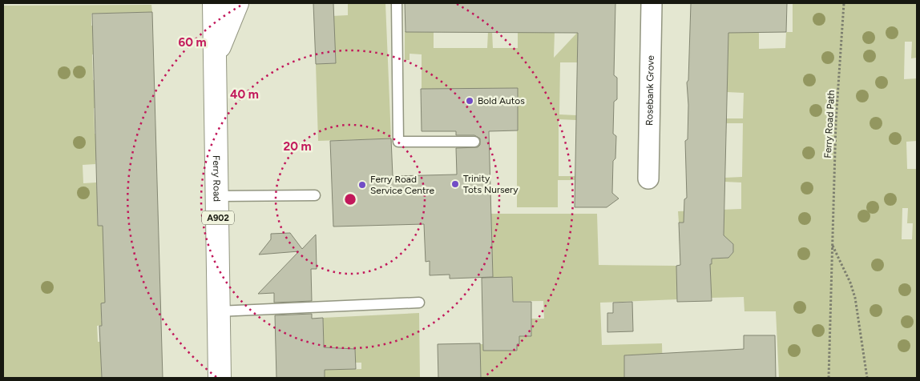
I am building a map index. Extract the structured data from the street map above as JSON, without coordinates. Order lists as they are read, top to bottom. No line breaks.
{"streets":{"main road":["Ferry Road","A902"],"street":["Rosebank Grove"],"path":["Ferry Road Path"]},"places":["Bold Autos","Trinity Tots Nursery","Ferry Road Service Centre"],"rings":["60 m","40 m","20 m"]}
